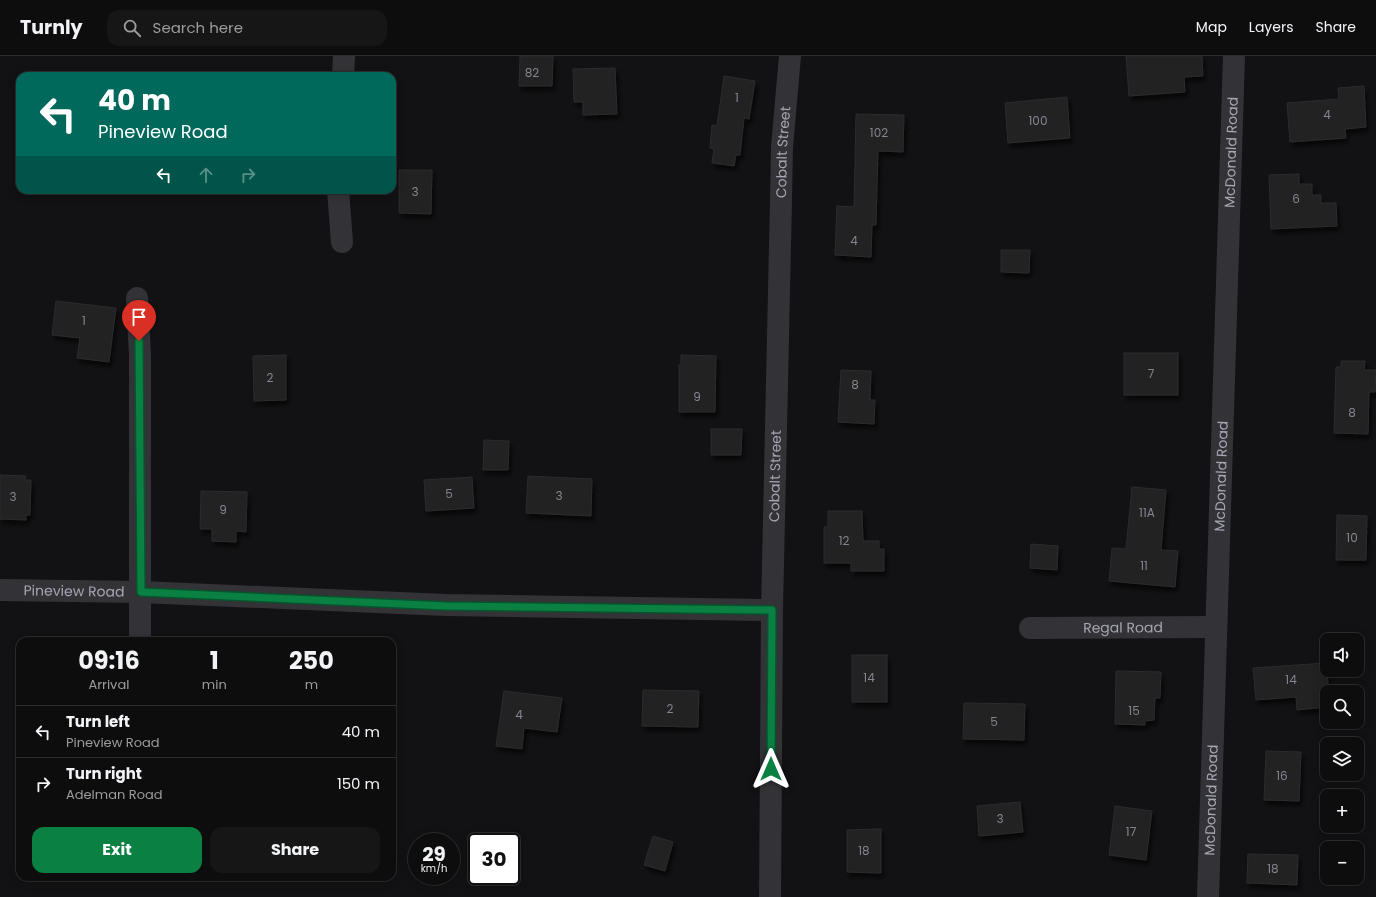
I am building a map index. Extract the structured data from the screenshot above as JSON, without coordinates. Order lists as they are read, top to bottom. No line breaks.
{"streets":{"street":["Cobalt Street","McDonald Road","Pineview Road","Regal Road"]},"crossings":[["Cobalt Street","Pineview Road"],["McDonald Road","Regal Road"]],"house_numbers":["82","1","4","100","102","3","6","4","1","7","2","8","9","8","5","3","3","9","11A","10","12","11","14","14","2","15","4","5","16","3","17","18","18"],"page":{"header":"Turnly","search":"Search here","nav":["Map","Layers","Share"],"turn":["40 m","Pineview Road"],"map_buttons":["+","−"],"eta":["09:16","Arrival","1","min","250","m"],"list":[{"name":"Turn left","note":"Pineview Road","value":"40 m"},{"name":"Turn right","note":"Adelman Road","value":"150 m"}],"buttons":["Exit","Share"],"speed":"29 km/h","limit":"30"}}
